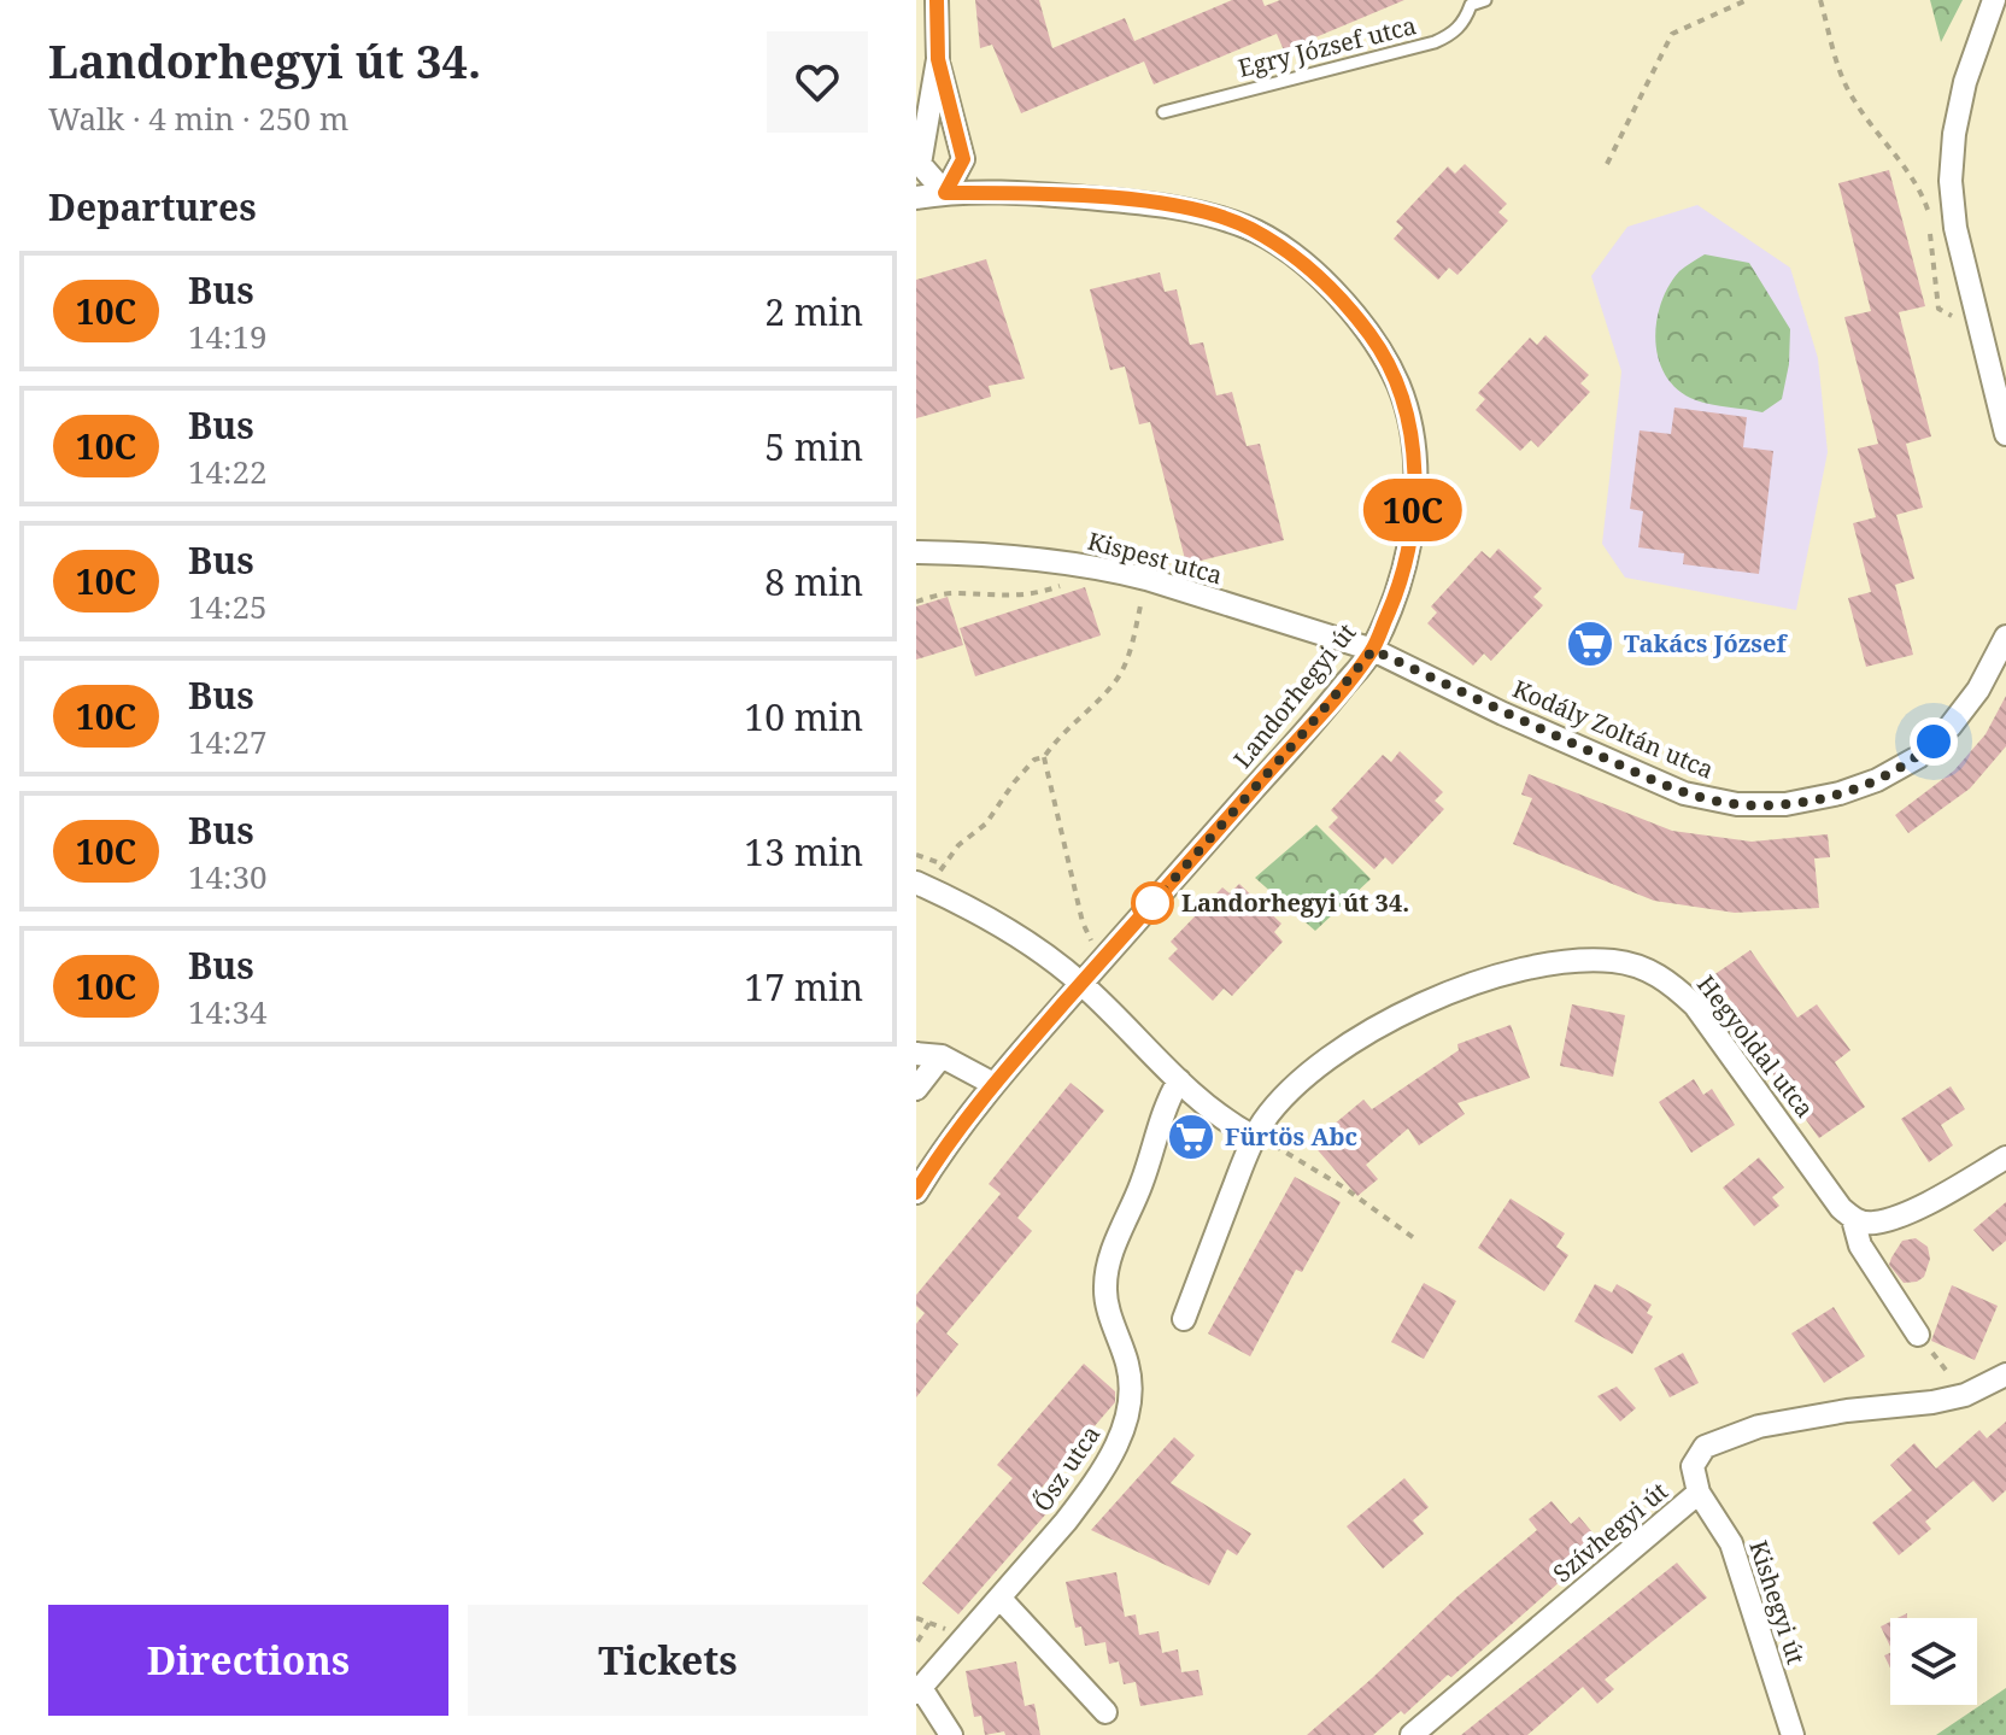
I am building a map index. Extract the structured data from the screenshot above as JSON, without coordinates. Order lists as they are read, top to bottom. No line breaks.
{"streets":{"street":["Kispest utca","Landorhegyi út","Kodály Zoltán utca","Hegyoldal utca","Ősz utca","Szívhegyi út","Kishegyi út"],"lane":["Egry József utca"]},"crossings":[["Kispest utca","Landorhegyi út"],["Kispest utca","Kodály Zoltán utca"],["Landorhegyi út","Kodály Zoltán utca"],["Szívhegyi út","Kishegyi út"]],"places":{"supermarket":["Takács József","Fürtös Abc"],"other":["Landorhegyi út 34."]},"lines":["bus line 10C"],"page":{"heading":[["Landorhegyi út 34.","Walk · 4 min · 250 m"],"Departures"],"on_map":"10C","list":[{"mark":"10C","name":"Bus","note":"14:19","value":"2 min"},{"mark":"10C","name":"Bus","note":"14:22","value":"5 min"},{"mark":"10C","name":"Bus","note":"14:25","value":"8 min"},{"mark":"10C","name":"Bus","note":"14:27","value":"10 min"},{"mark":"10C","name":"Bus","note":"14:30","value":"13 min"},{"mark":"10C","name":"Bus","note":"14:34","value":"17 min"}],"buttons":["Directions","Tickets"]}}
